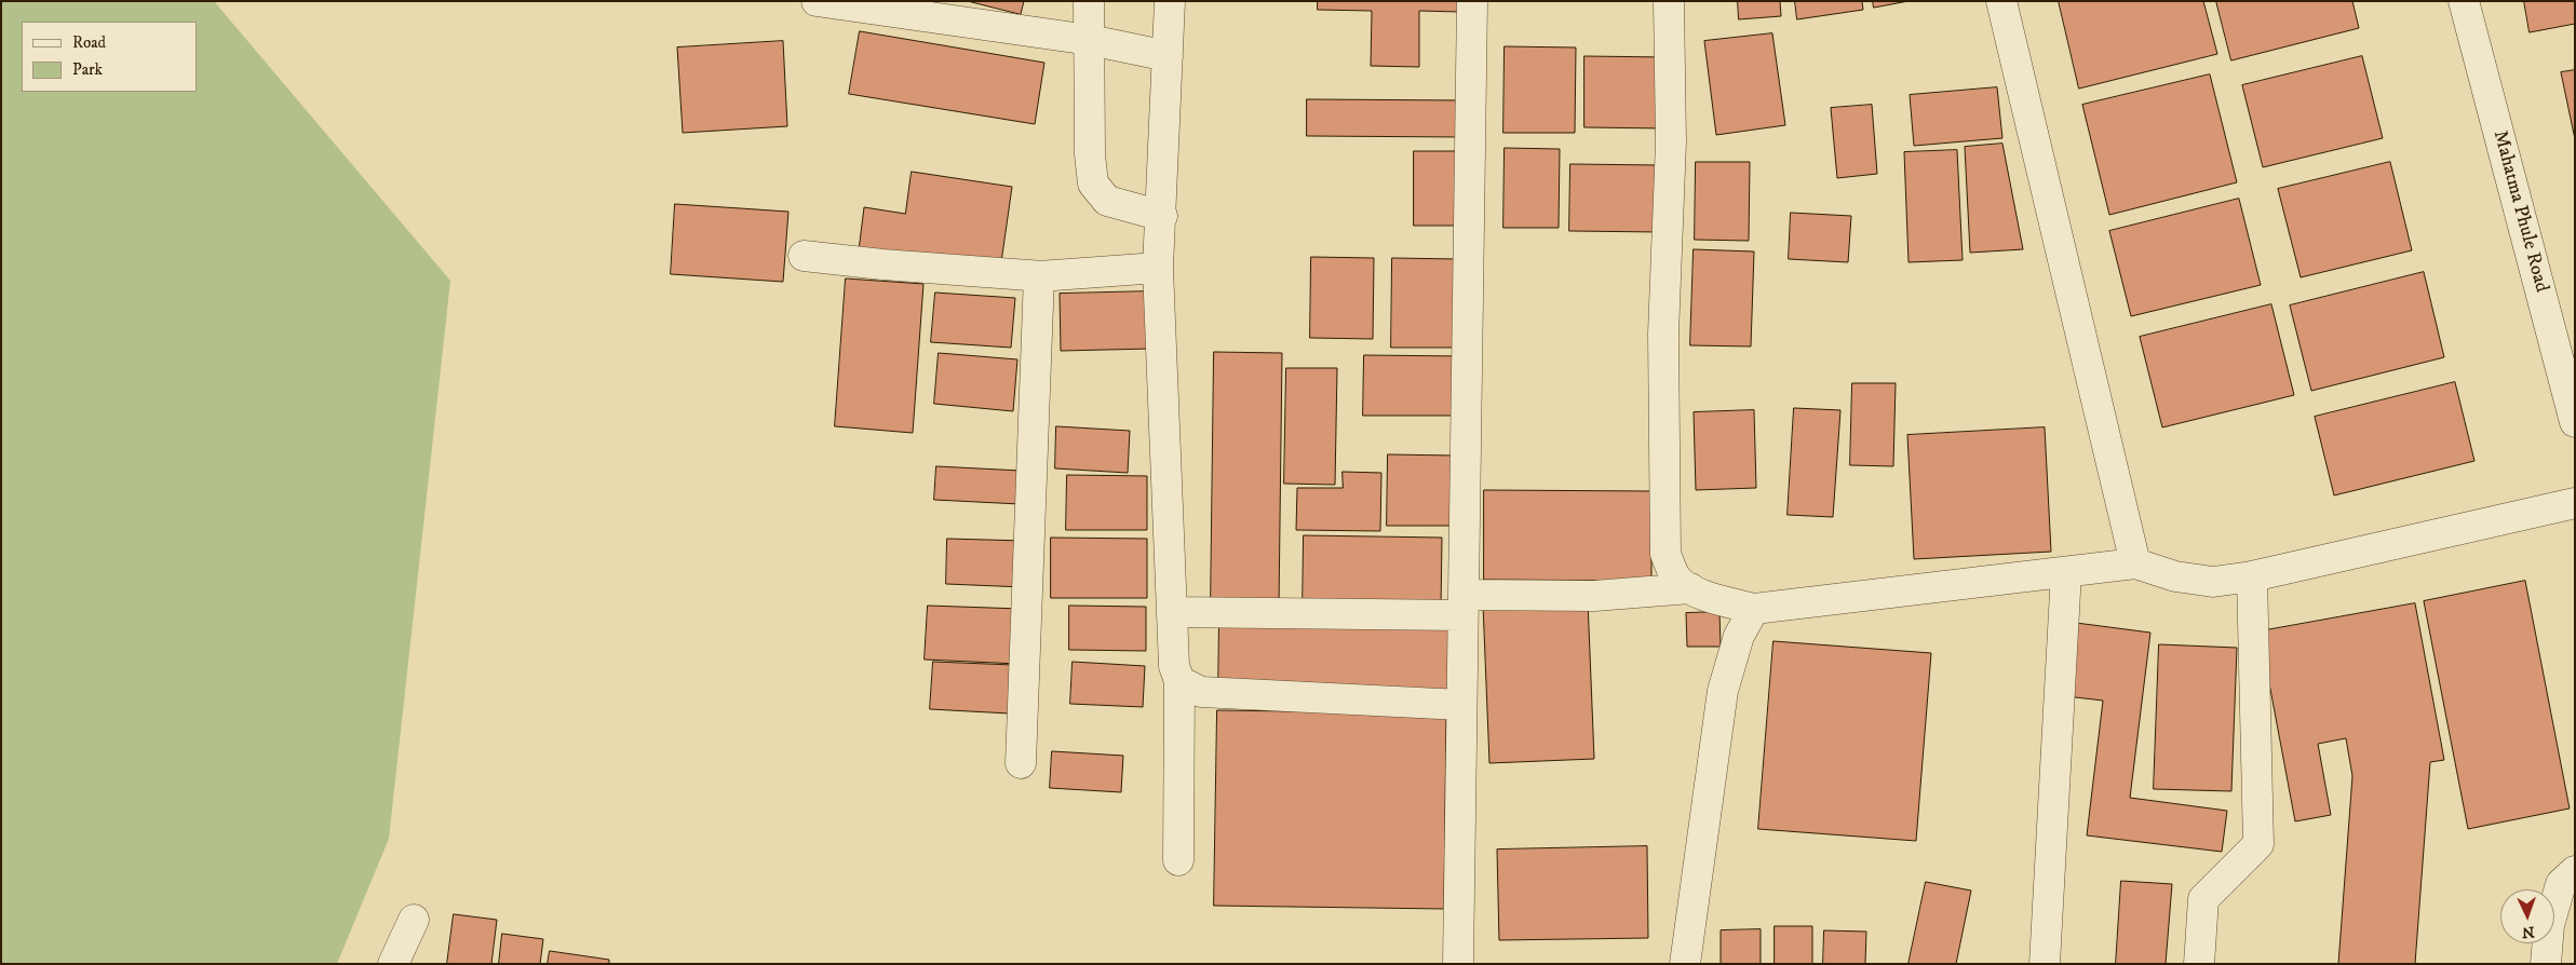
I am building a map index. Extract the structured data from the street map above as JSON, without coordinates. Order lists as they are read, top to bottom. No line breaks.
{"streets":{"street":["Mahatma Phule Road"]},"legend":["Road","Park"],"north":"bottom"}
